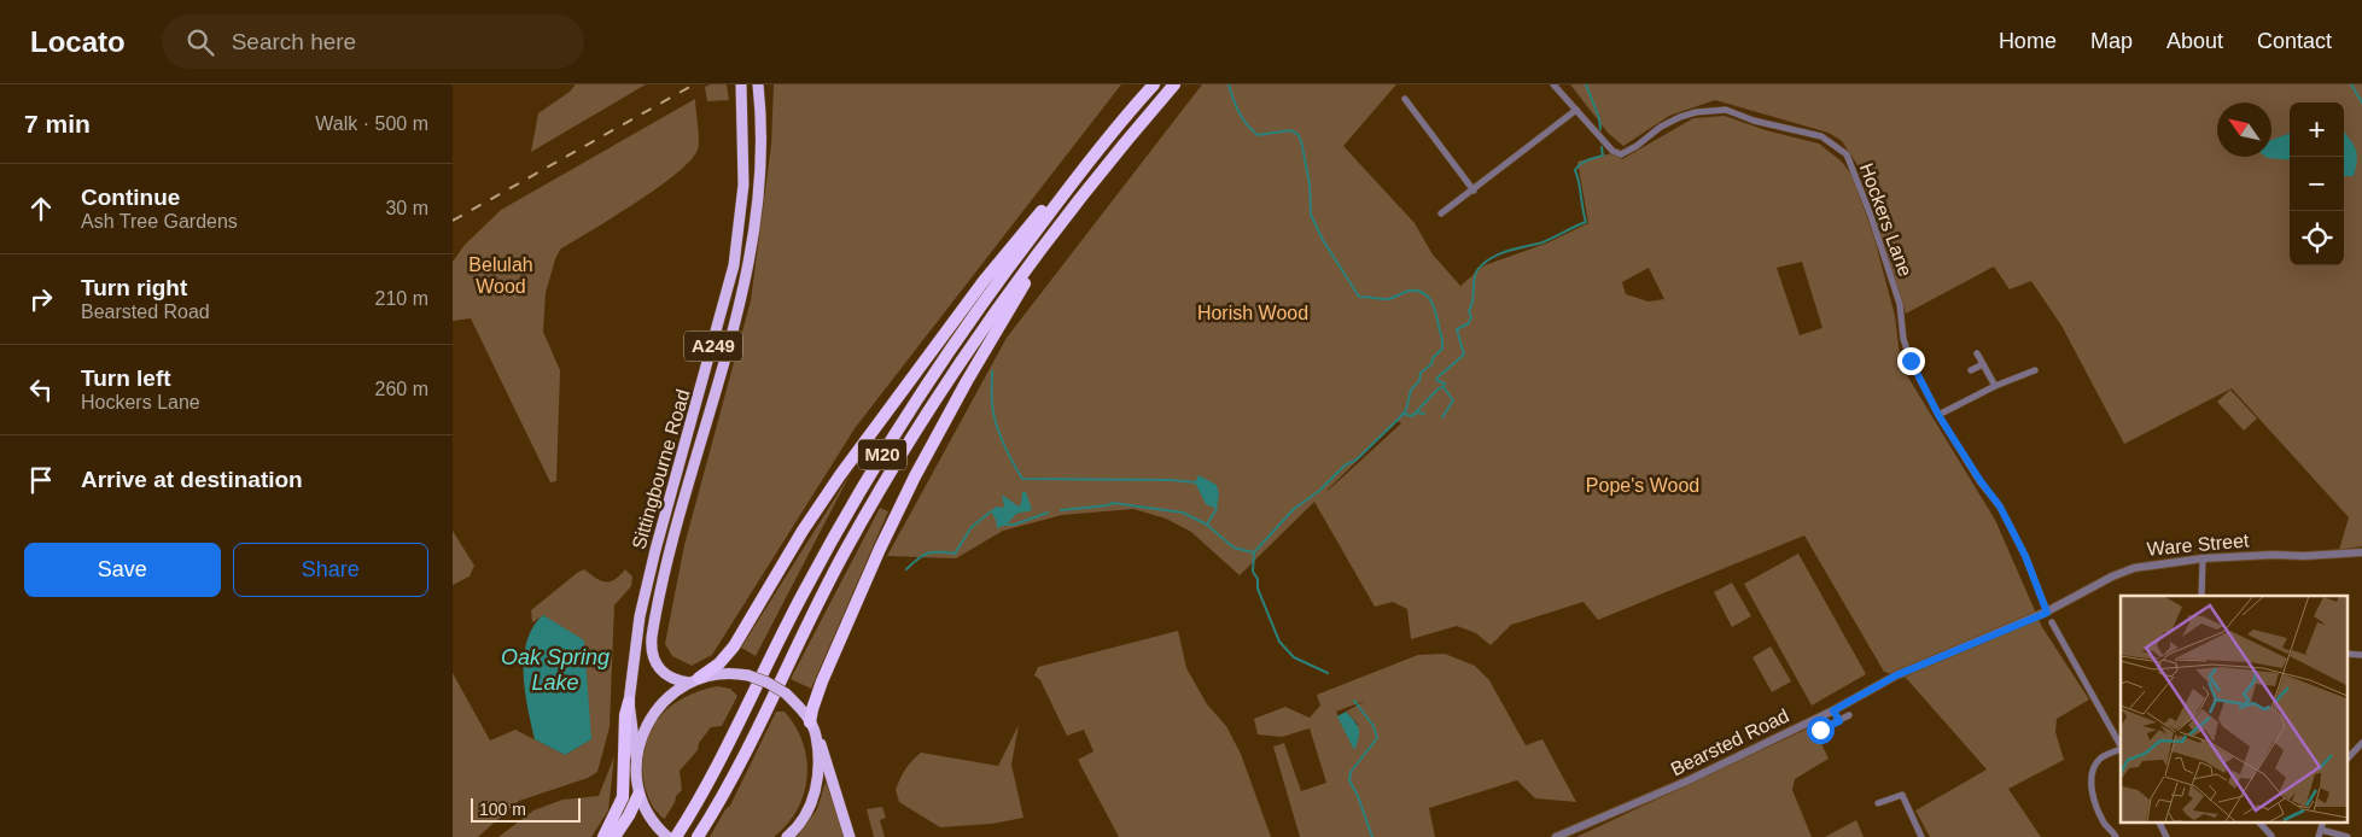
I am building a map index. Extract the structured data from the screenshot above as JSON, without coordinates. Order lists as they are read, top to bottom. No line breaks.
{"streets":{"highway":["A249","M20","Sittingbourne Road"],"street":["Hockers Lane","Ware Street","Bearsted Road"]},"crossings":[["Hockers Lane","Ware Street"],["Hockers Lane","Bearsted Road"],["M20","Sittingbourne Road"],["Ware Street","Bearsted Road"]],"water":["Oak Spring Lake"],"parks":["Belulah Wood","Horish Wood","Pope's Wood"],"scale_bar":"100 m","north":"top left","page":{"header":"Locato","search":"Search here","nav":["Home","Map","About","Contact"],"heading":["7 min","Walk · 500 m"],"map_buttons":["+","−"],"list":[["Continue","Ash Tree Gardens","30 m"],["Turn right","Bearsted Road","210 m"],["Turn left","Hockers Lane","260 m"],"Arrive at destination"],"buttons":["Save","Share"],"scale":"100 m"}}
